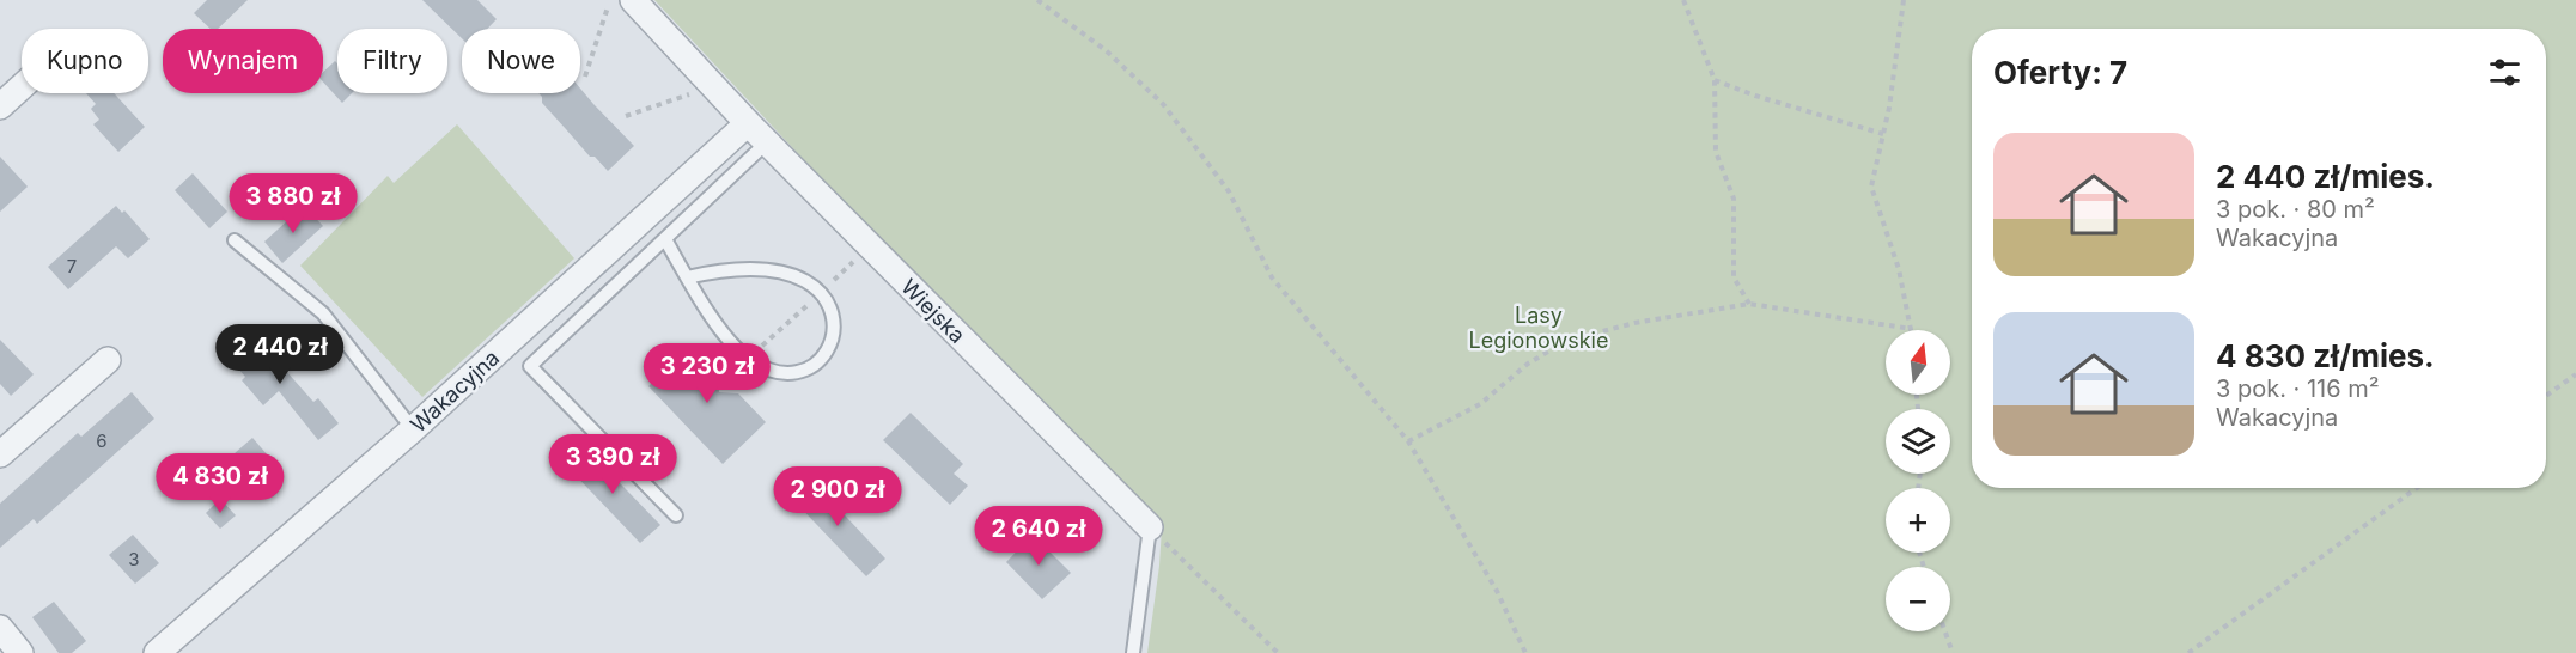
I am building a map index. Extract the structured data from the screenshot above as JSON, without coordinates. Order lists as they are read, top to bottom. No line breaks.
{"streets":{"street":["Wiejska","Wakacyjna"]},"crossings":[["Wiejska","Wakacyjna"]],"parks":["Lasy Legionowskie"],"house_numbers":["7","6","3"],"north":"top","page":{"chip":["Kupno","Wynajem","Filtry","Nowe"],"heading":"Oferty: 7","list":[{"name":"2 440 zł/mies.","note":"3 pok. · 80 m² · Wakacyjna"},{"name":"4 830 zł/mies.","note":"3 pok. · 116 m² · Wakacyjna"}],"price":["3 880 zł","2 440 zł","3 230 zł","3 390 zł","4 830 zł","2 900 zł","2 640 zł"],"map_buttons":["+","−"]}}
